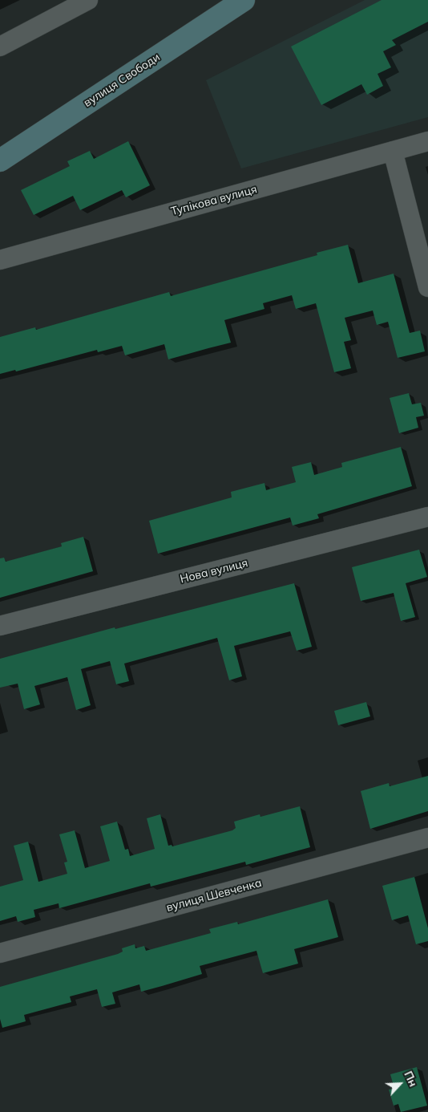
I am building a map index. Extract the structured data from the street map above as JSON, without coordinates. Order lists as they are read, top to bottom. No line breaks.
{"streets":{"main road":["вулиця Свободи"],"street":["Тупікова вулиця","Нова вулиця","вулиця Шевченка"]},"north":"top right"}
